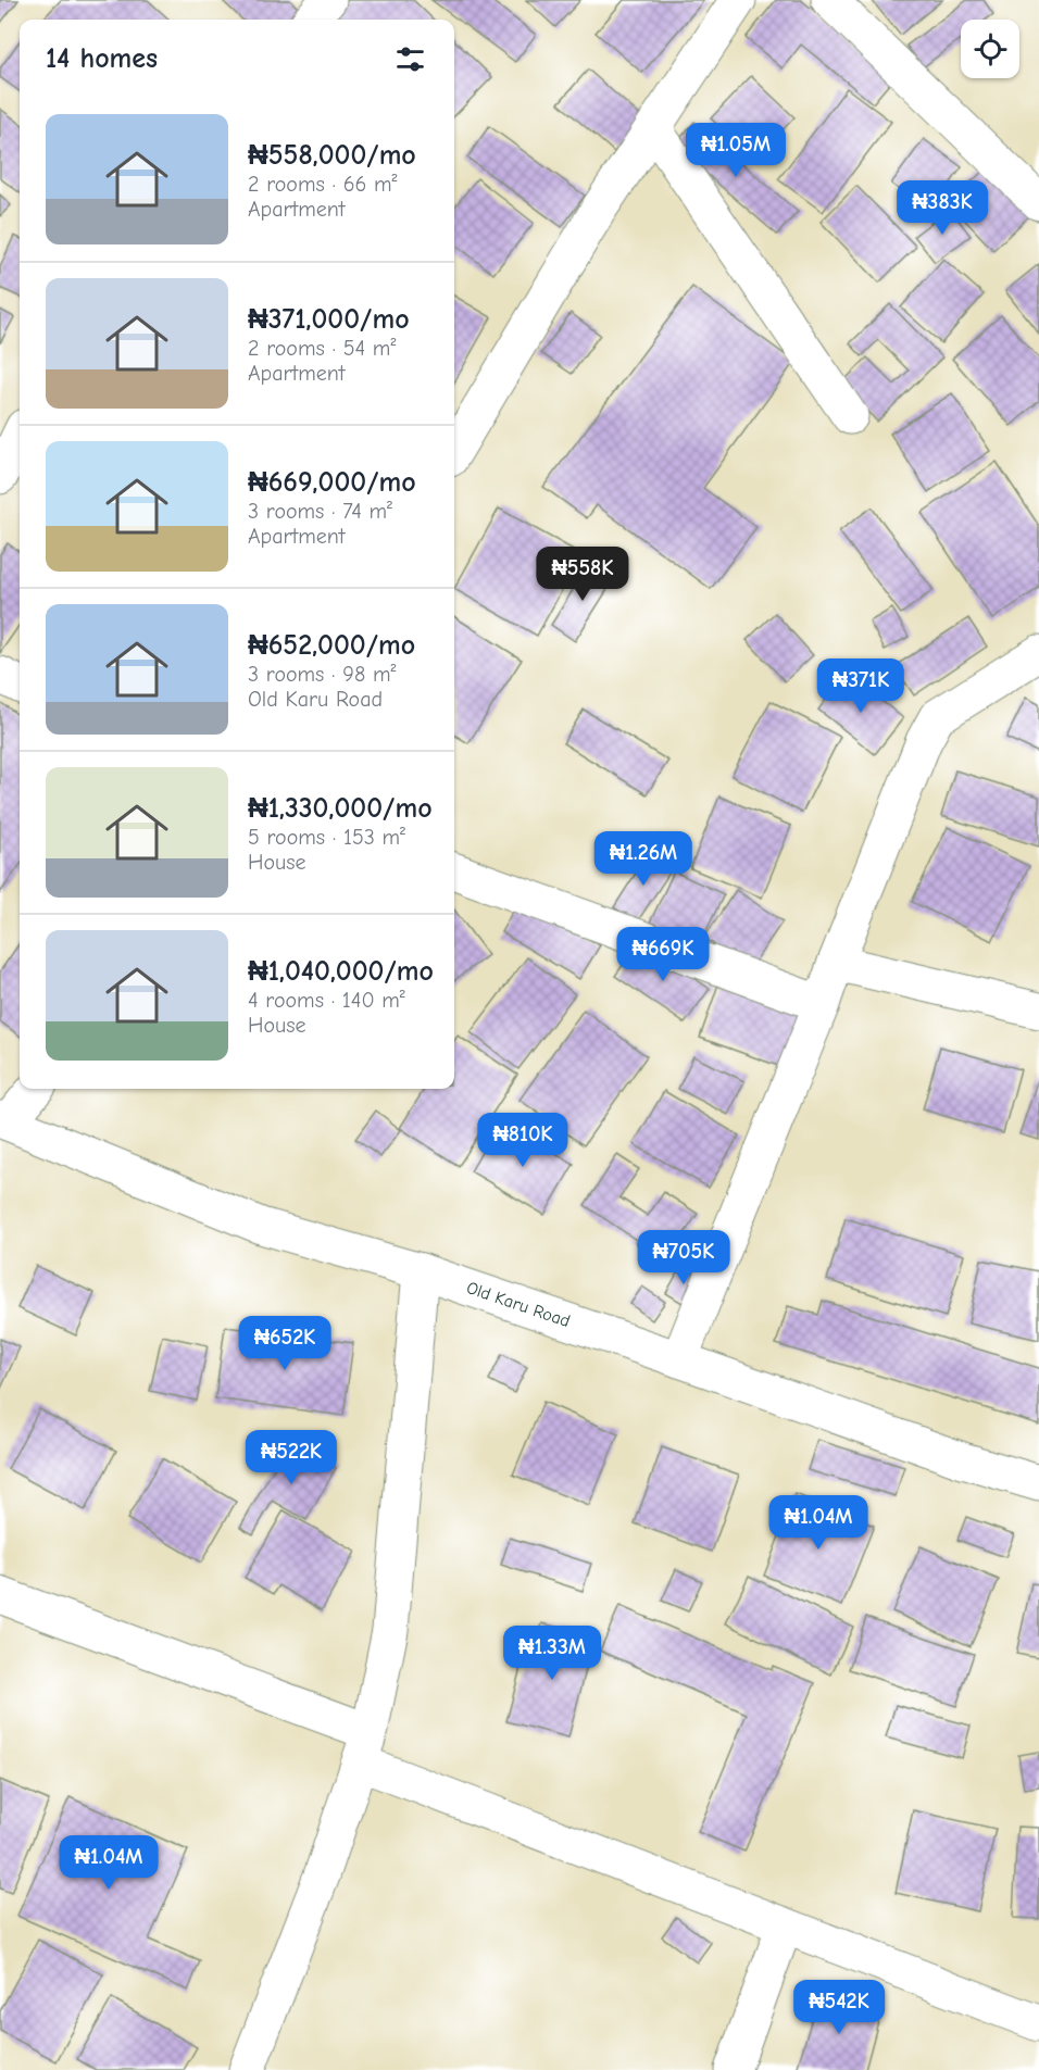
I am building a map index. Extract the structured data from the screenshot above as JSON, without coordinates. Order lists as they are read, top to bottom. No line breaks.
{"streets":{"street":["Old Karu Road"]},"page":{"heading":"14 homes","list":[{"name":"₦558,000/mo","note":"2 rooms · 66 m² · Apartment"},{"name":"₦371,000/mo","note":"2 rooms · 54 m² · Apartment"},{"name":"₦669,000/mo","note":"3 rooms · 74 m² · Apartment"},{"name":"₦652,000/mo","note":"3 rooms · 98 m² · Old Karu Road"},{"name":"₦1,330,000/mo","note":"5 rooms · 153 m² · House"},{"name":"₦1,040,000/mo","note":"4 rooms · 140 m² · House"}],"price":["₦1.05M","₦383K","₦558K","₦371K","₦1.26M","₦669K","₦810K","₦705K","₦652K","₦522K","₦1.04M","₦1.33M","₦1.04M","₦542K"]}}
